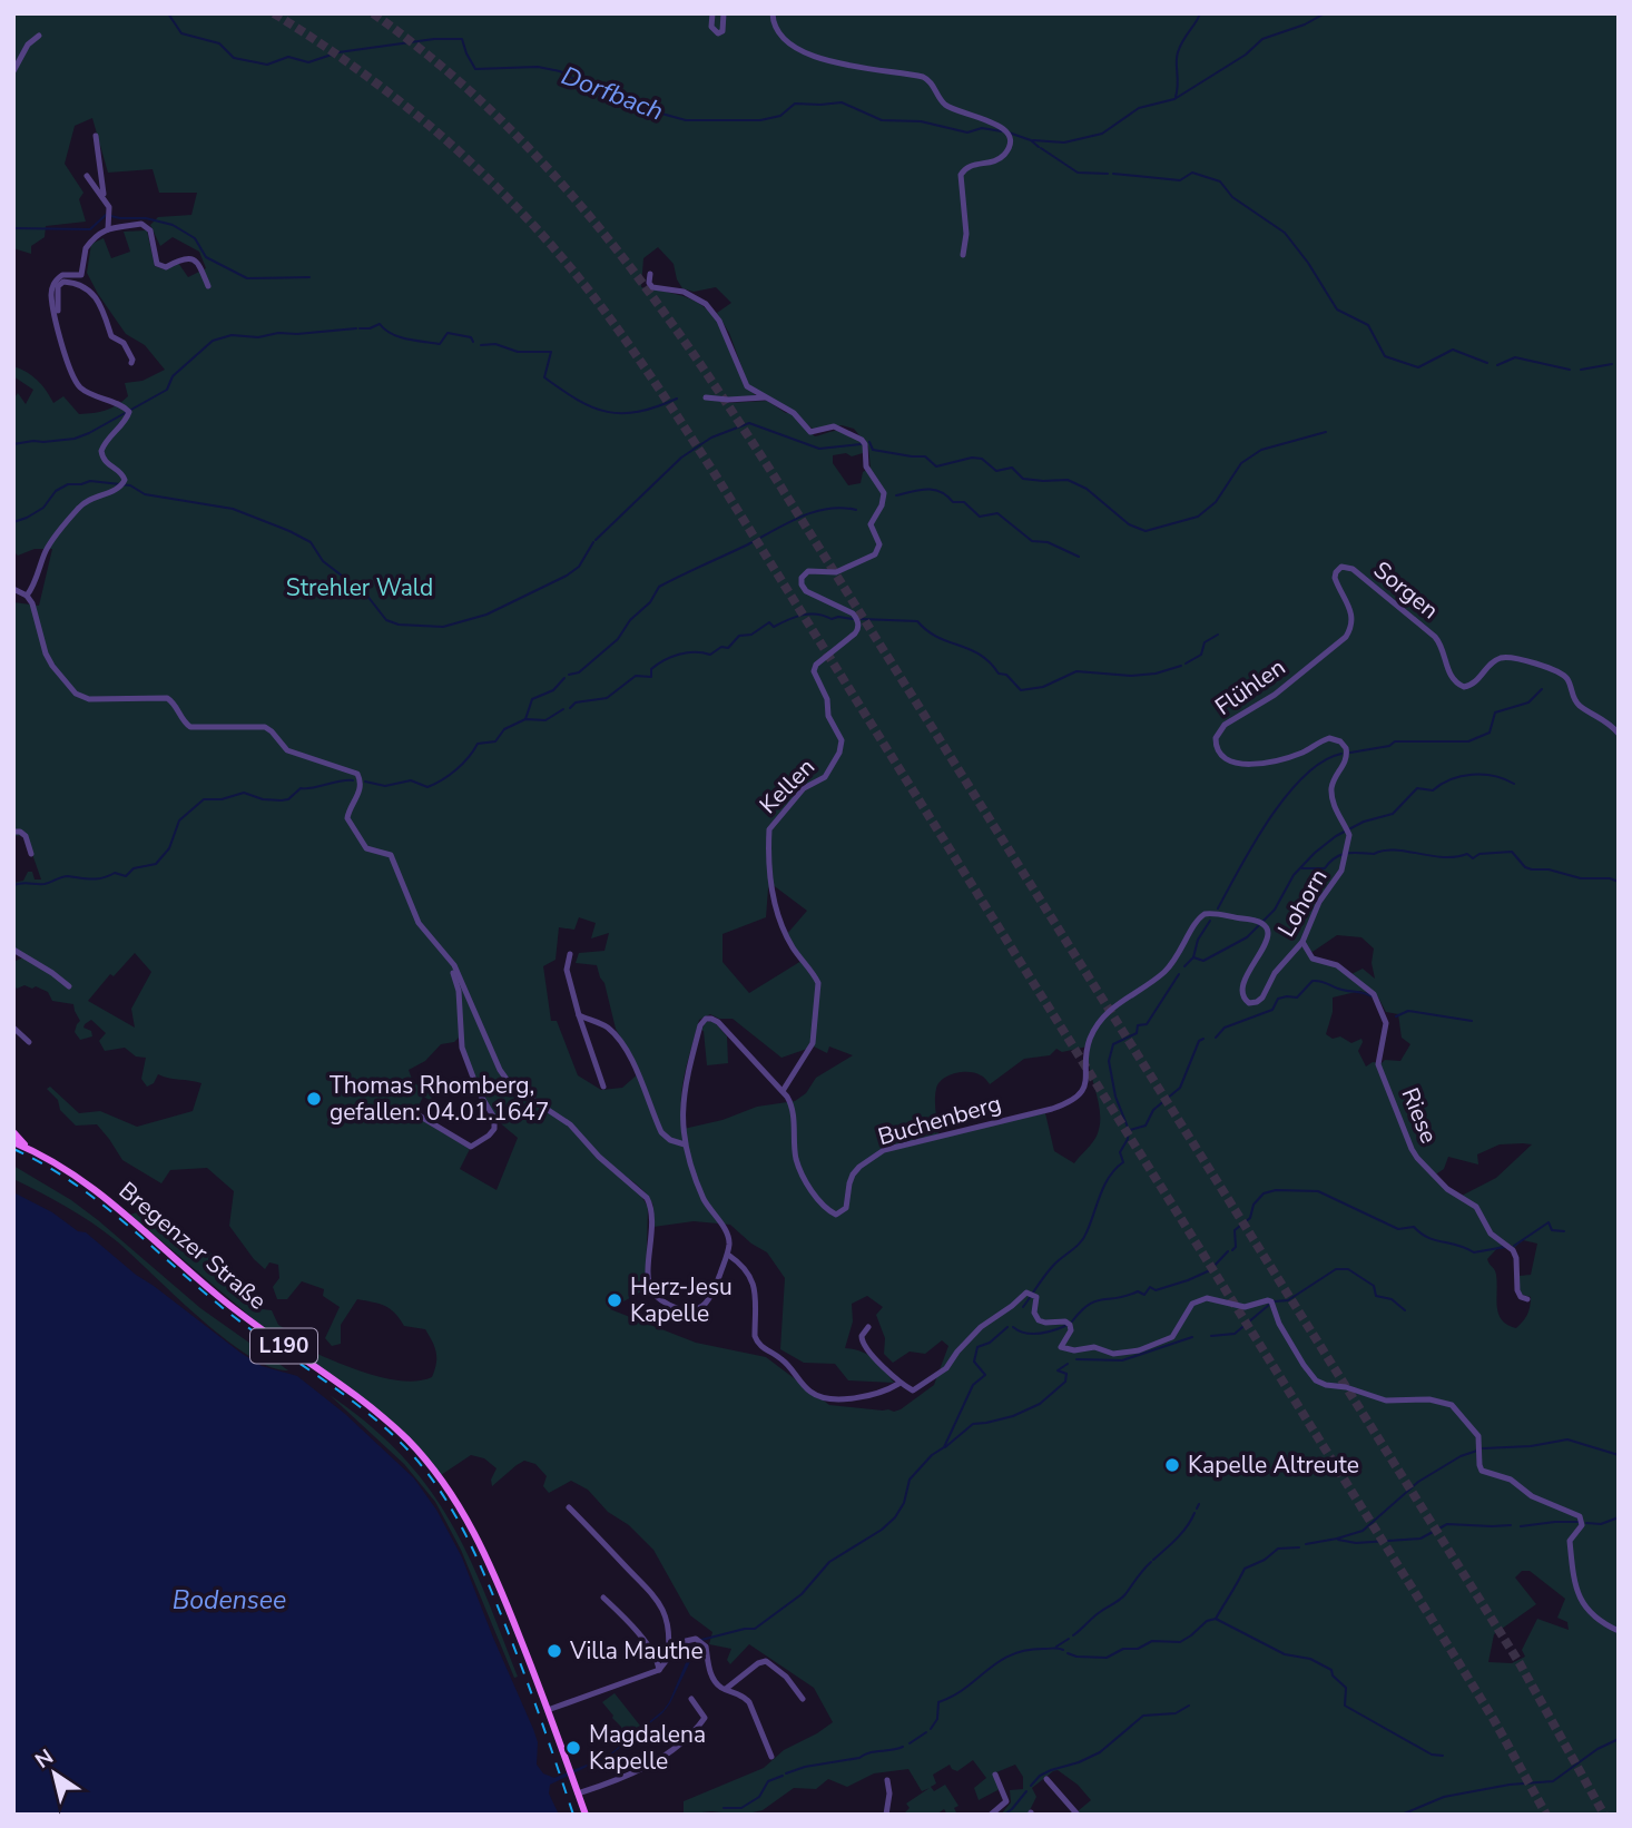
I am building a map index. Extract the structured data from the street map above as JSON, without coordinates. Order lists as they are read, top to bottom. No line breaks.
{"streets":{"main road":["Bregenzer Straße","L190"],"street":["Sorgen","Flühlen","Kellen","Lohorn","Riese","Buchenberg"]},"crossings":[["Sorgen","Flühlen"],["Flühlen","Lohorn"],["Kellen","Buchenberg"],["Lohorn","Riese"],["Lohorn","Buchenberg"],["Bregenzer Straße","L190"]],"water":["Dorfbach","Bodensee"],"parks":["Strehler Wald"],"places":["Thomas Rhomberg, gefallen: 04.01.1647","Herz-Jesu Kapelle","Kapelle Altreute","Villa Mauthe","Magdalena Kapelle"],"north":"top left"}
